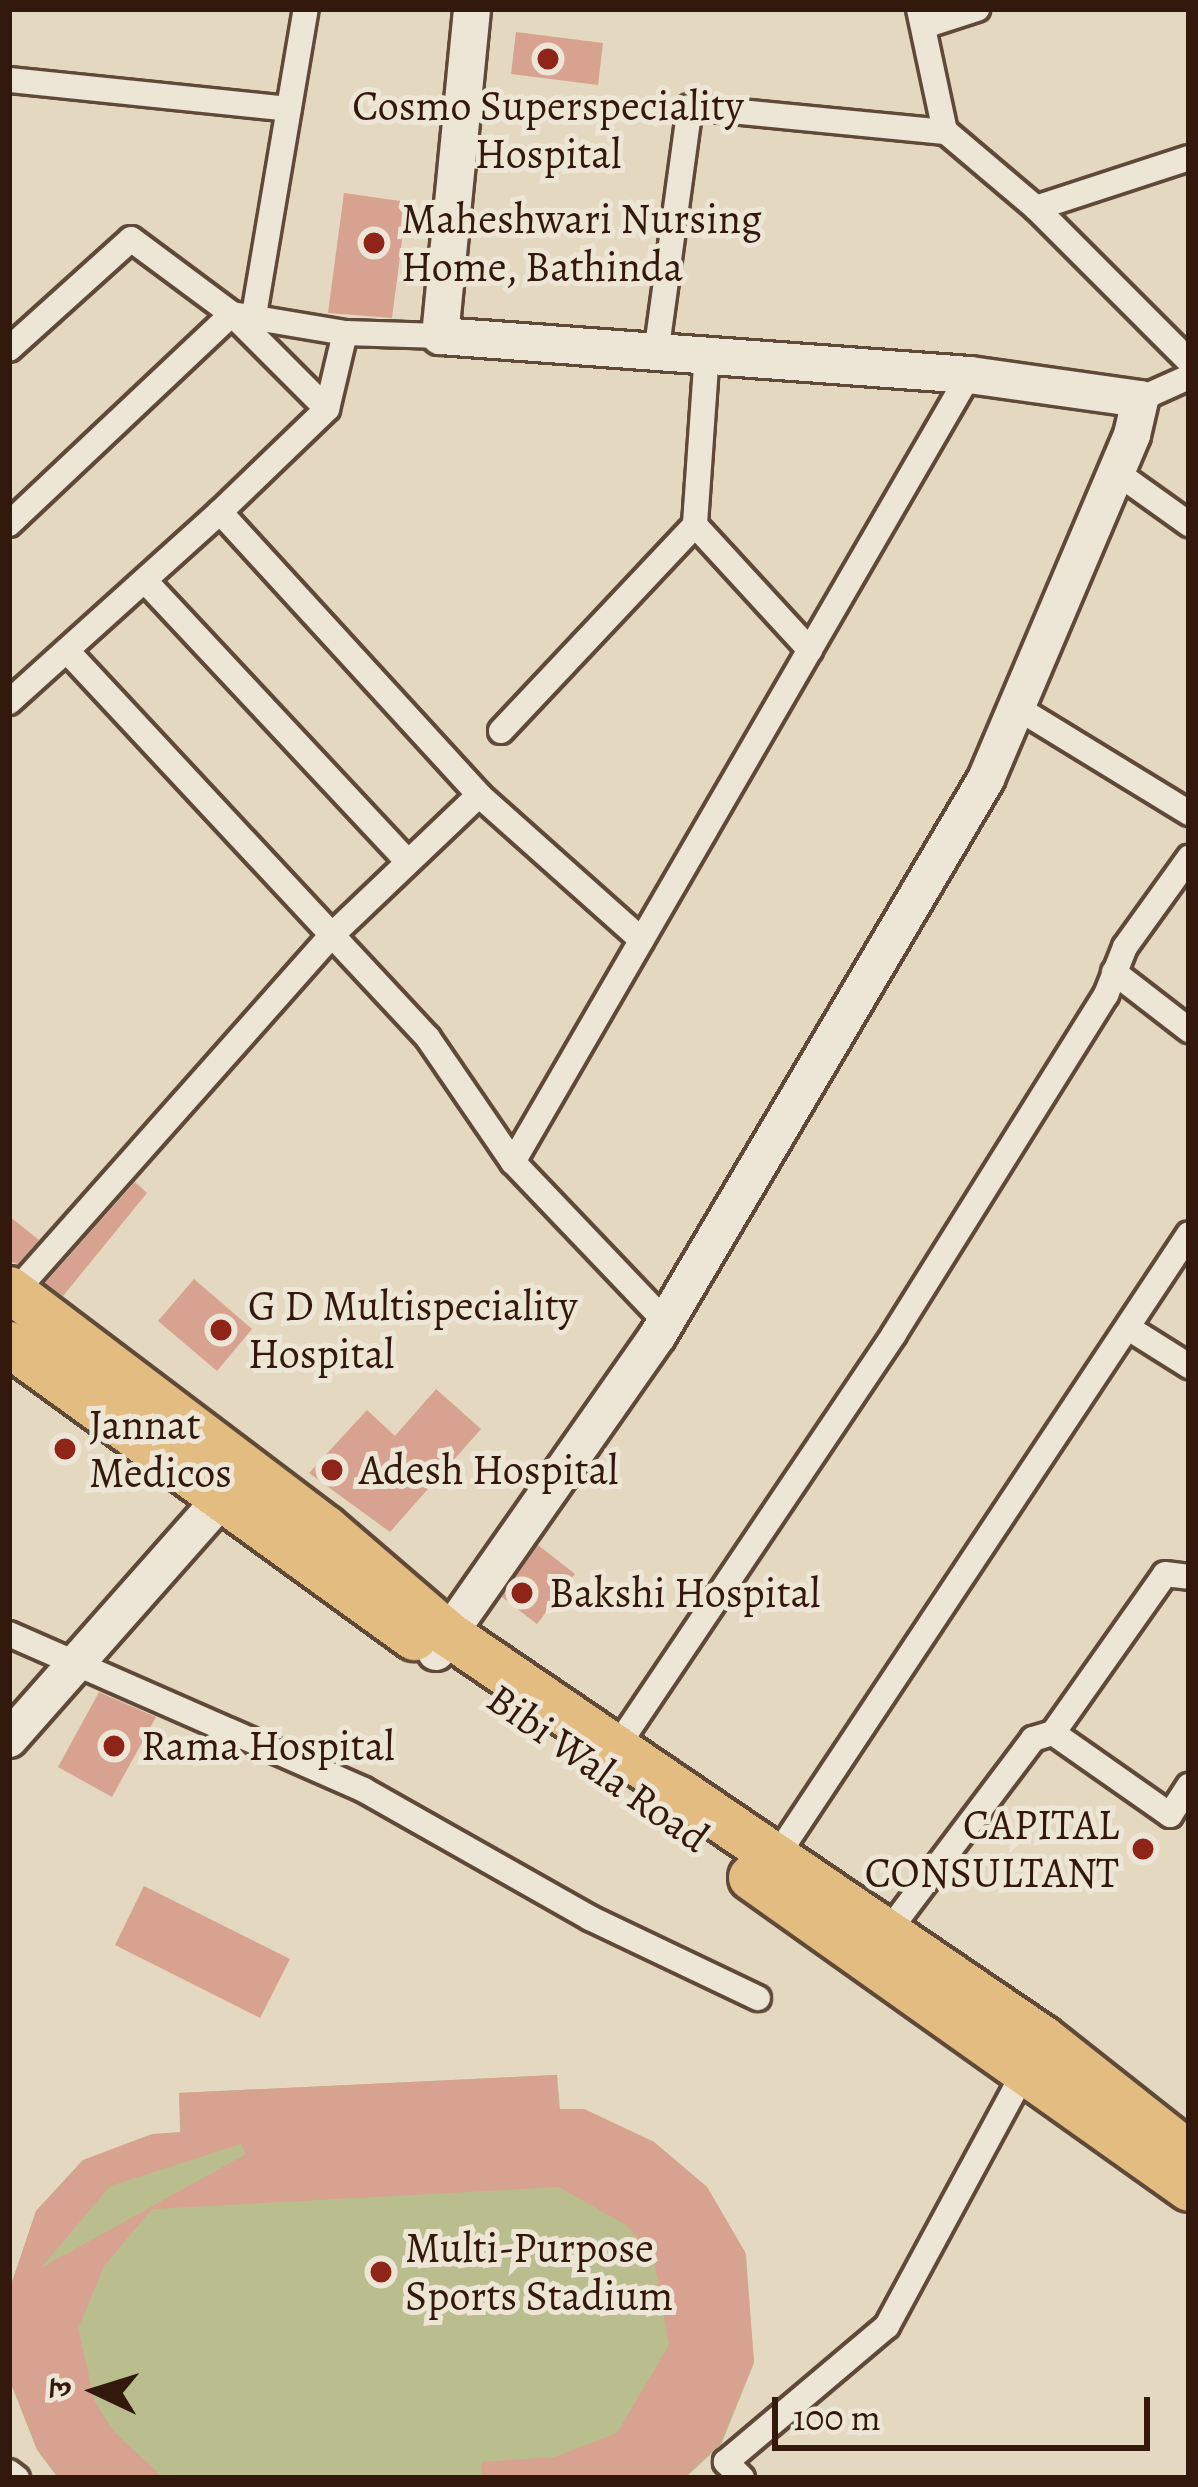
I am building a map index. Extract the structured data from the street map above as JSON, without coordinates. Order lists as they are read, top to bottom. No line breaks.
{"streets":{"highway":["Bibi Wala Road"]},"places":["Cosmo Superspeciality Hospital","Maheshwari Nursing Home, Bathinda","G D Multispeciality Hospital","Jannat Medicos","Adesh Hospital","Bakshi Hospital","Rama Hospital","CAPITAL CONSULTANT","Multi-Purpose Sports Stadium"],"scale_bar":"100 m","north":"left"}
